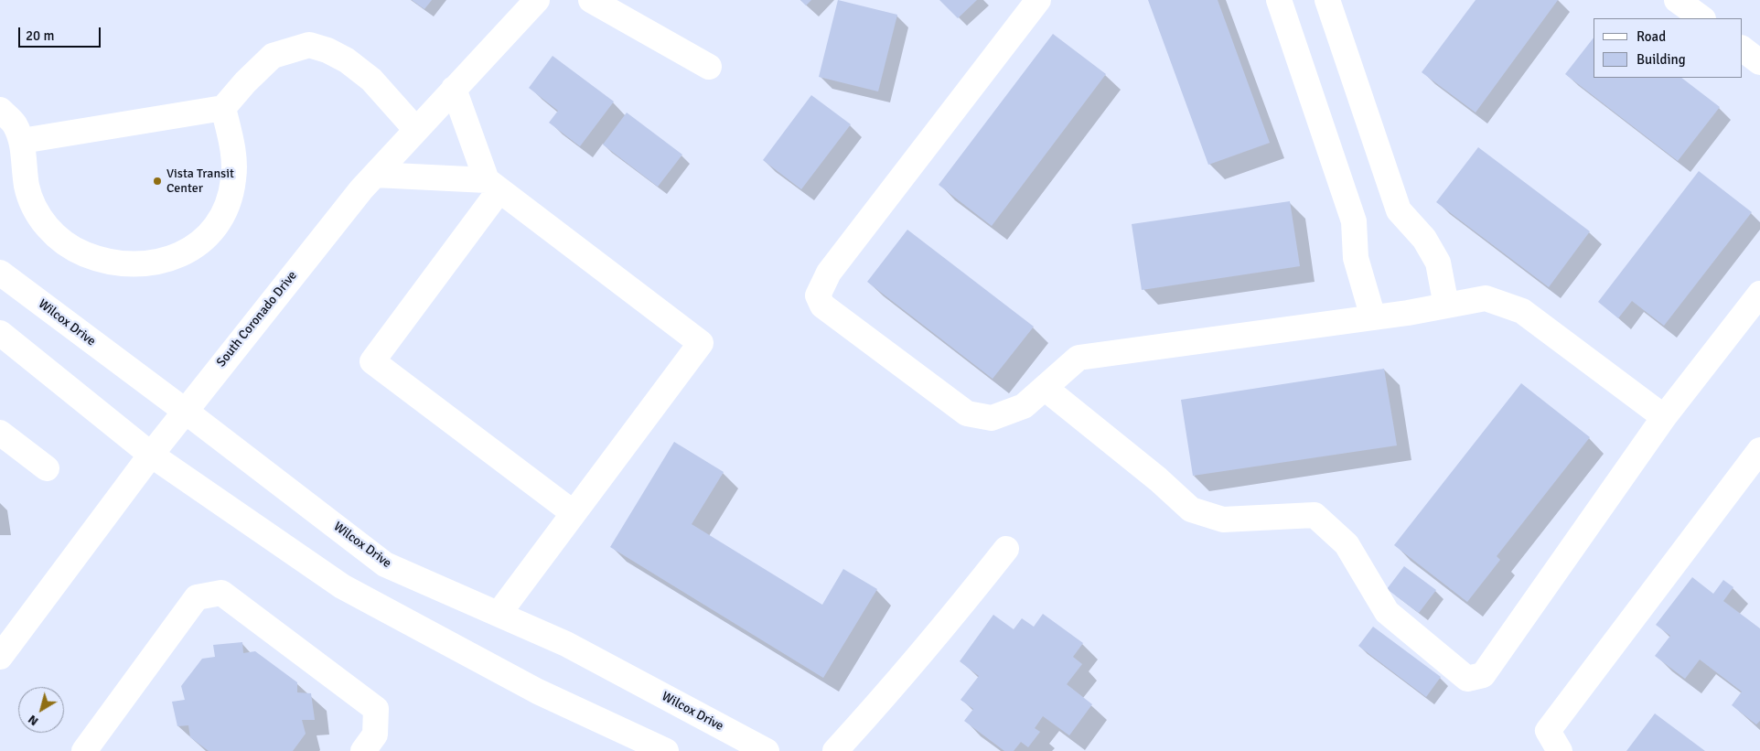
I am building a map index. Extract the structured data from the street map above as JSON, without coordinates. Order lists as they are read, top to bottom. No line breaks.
{"streets":{"street":["South Coronado Drive","Wilcox Drive"]},"crossings":[["South Coronado Drive","Wilcox Drive"]],"places":["Vista Transit Center"],"legend":["Road","Building"],"scale_bar":"20 m","north":"bottom left"}
